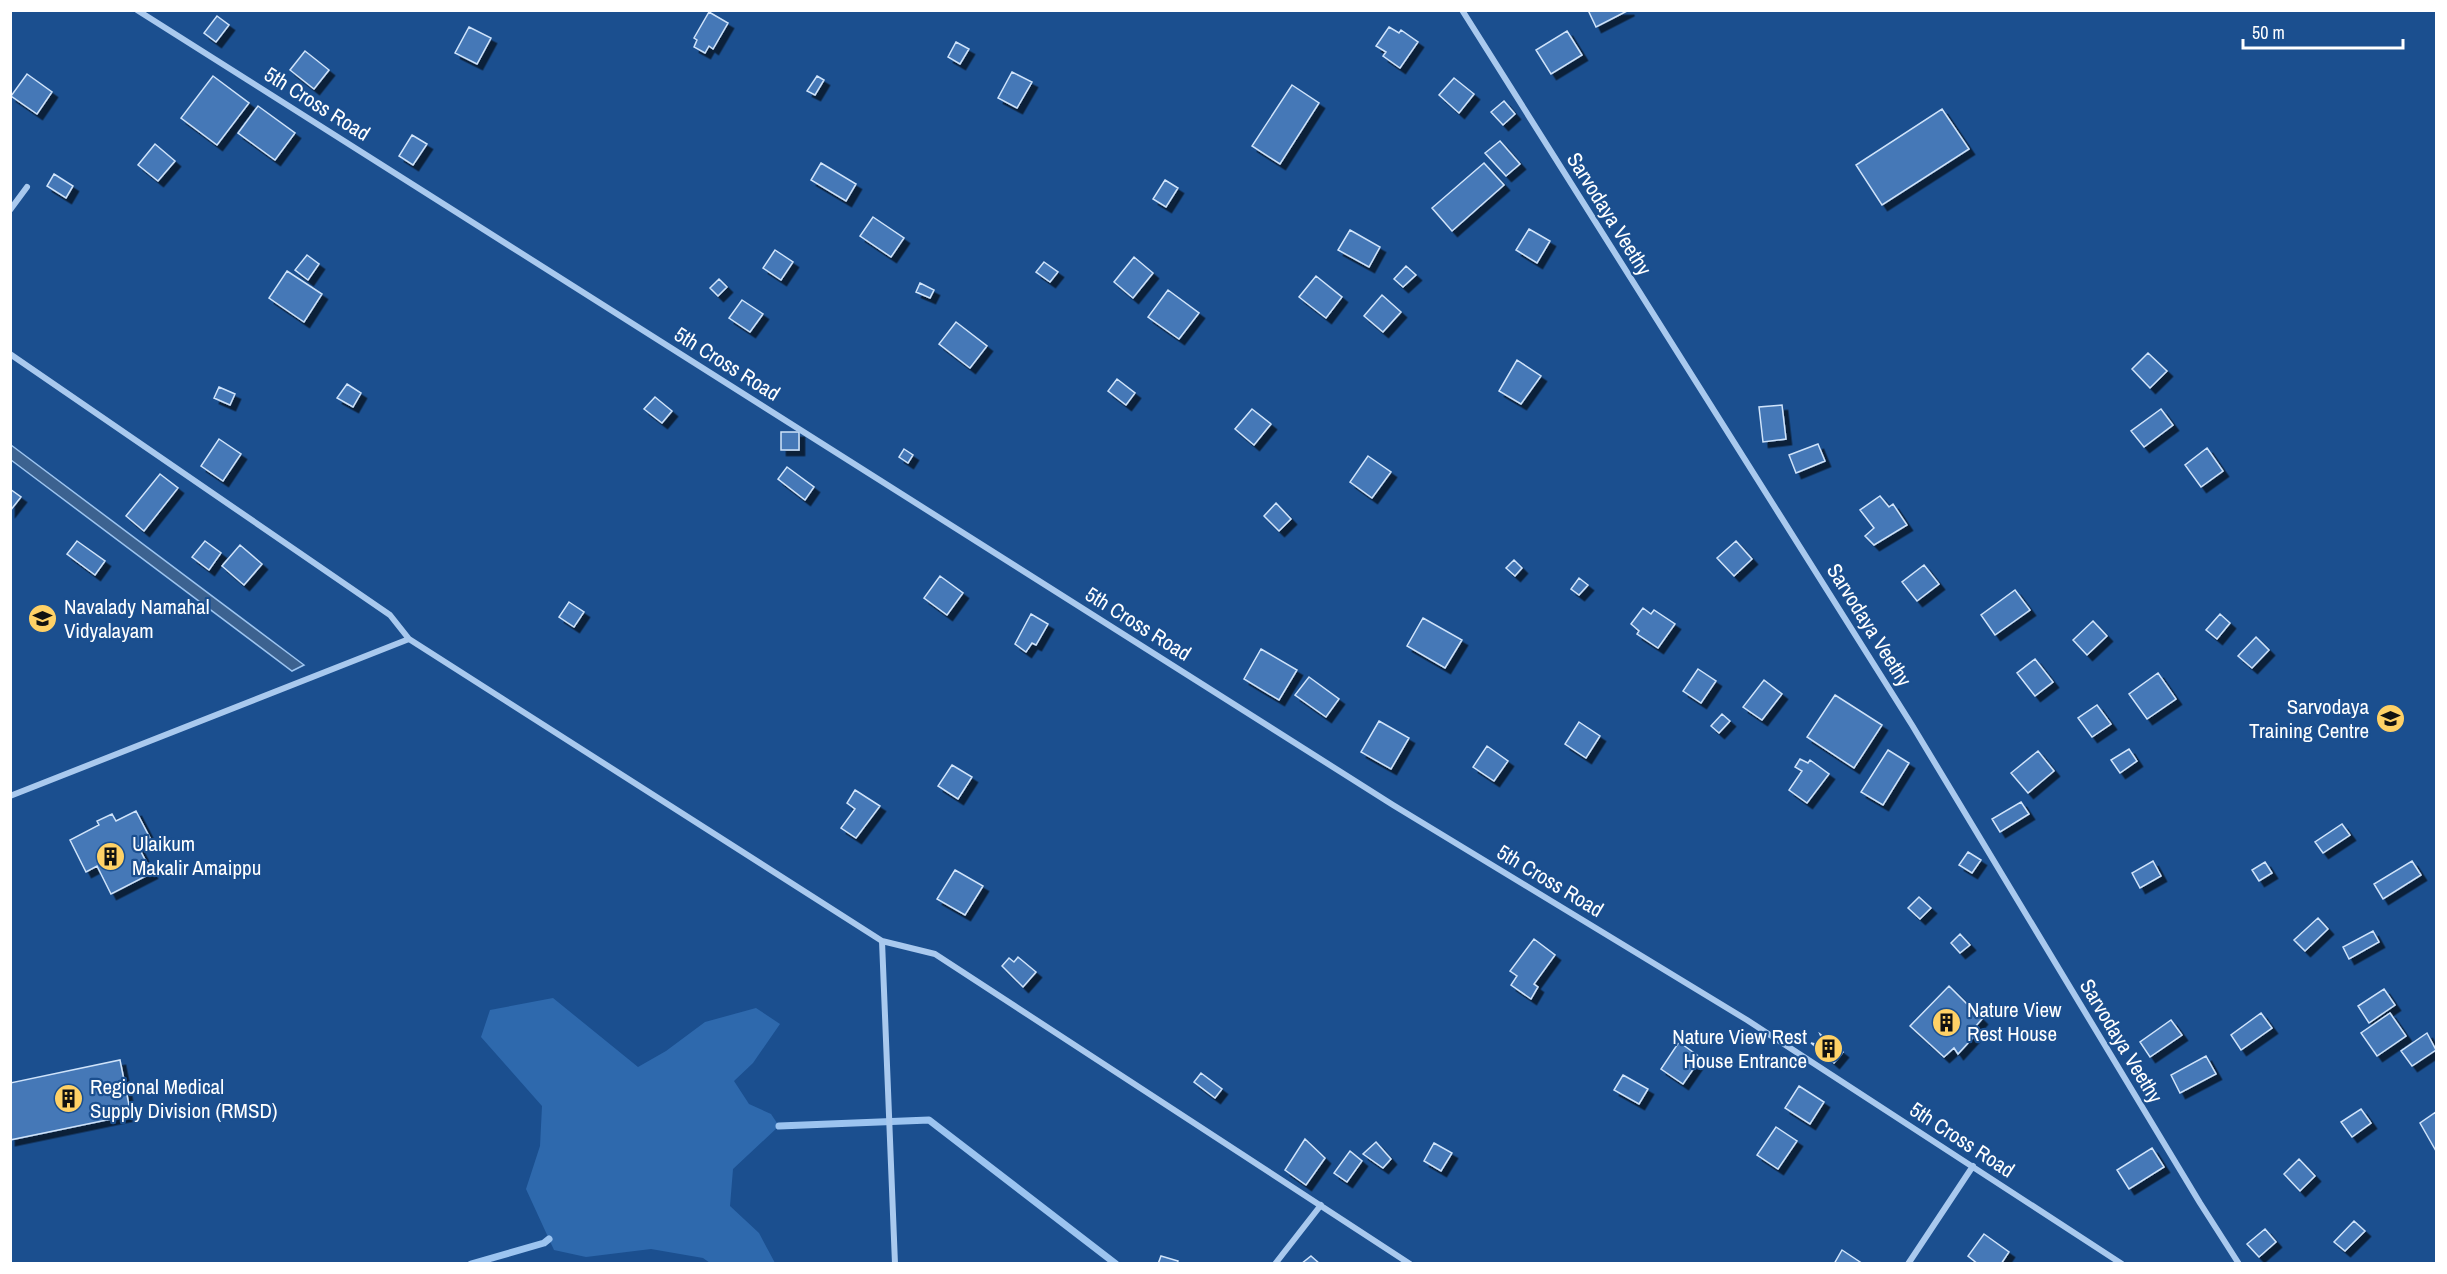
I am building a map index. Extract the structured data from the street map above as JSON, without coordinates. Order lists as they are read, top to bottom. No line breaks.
{"streets":{"street":["5th Cross Road","Sarvodaya Veethy"]},"places":{"school or university":["Navalady Namahal Vidyalayam","Sarvodaya Training Centre"],"building":["Ulaikum Makalir Amaippu","Nature View Rest House","Nature View Rest House Entrance","Regional Medical Supply Division (RMSD)"]},"scale_bar":"50 m"}
